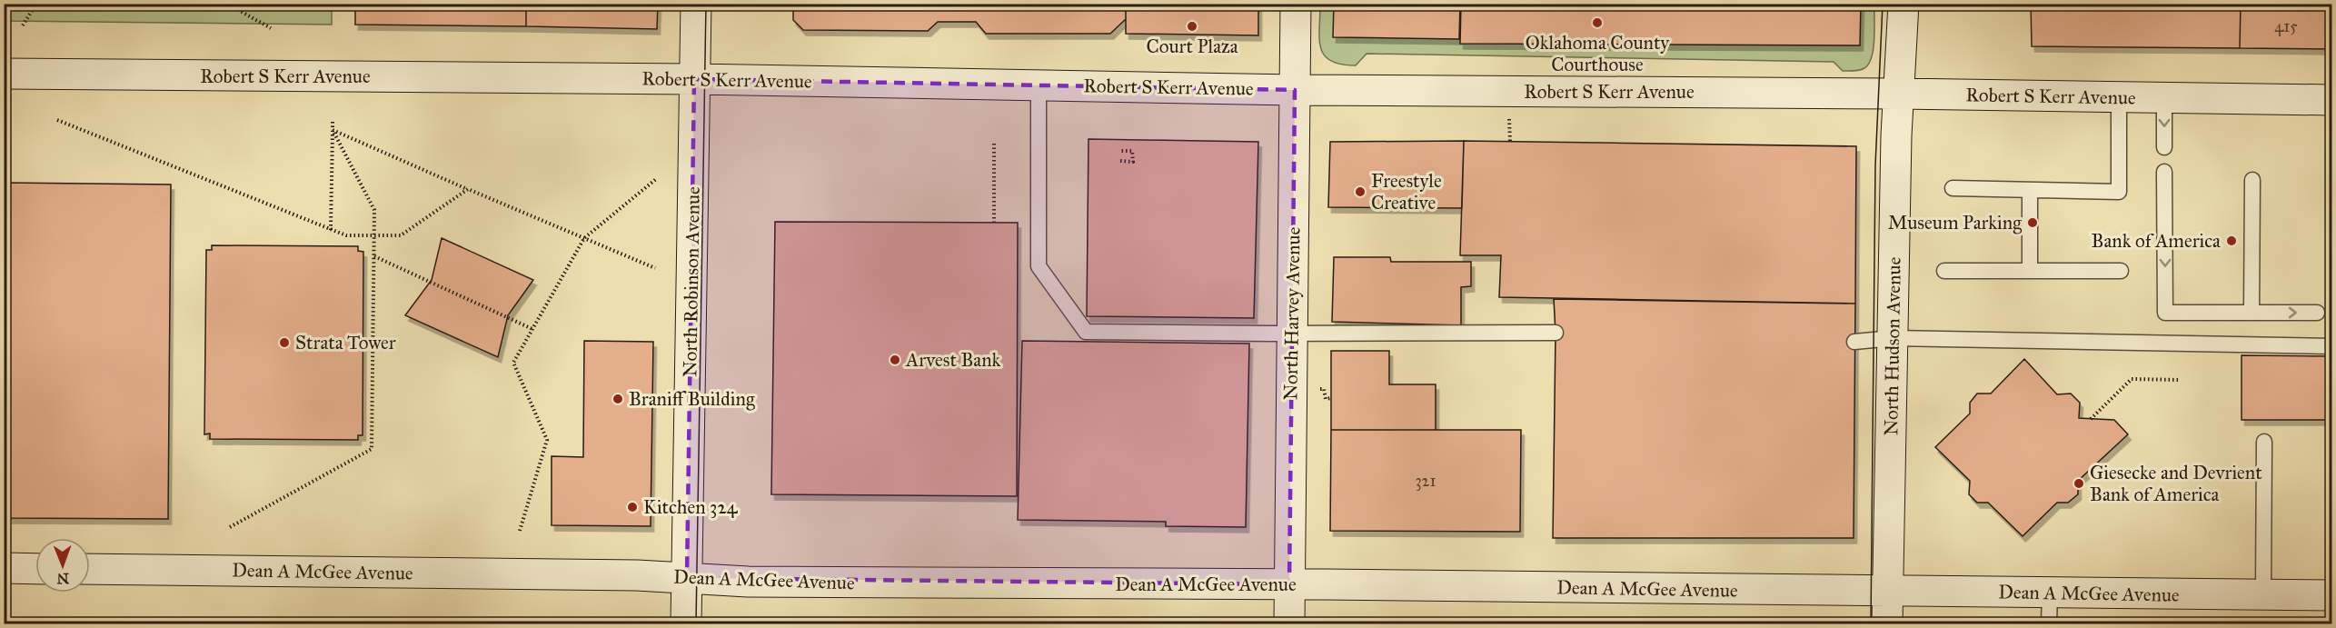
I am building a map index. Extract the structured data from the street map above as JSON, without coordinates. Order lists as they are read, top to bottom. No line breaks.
{"streets":{"street":["Robert S Kerr Avenue","North Robinson Avenue","North Harvey Avenue","North Hudson Avenue","Dean A McGee Avenue"]},"crossings":[["Robert S Kerr Avenue","North Robinson Avenue"],["Robert S Kerr Avenue","North Harvey Avenue"],["Robert S Kerr Avenue","North Hudson Avenue"],["North Robinson Avenue","Dean A McGee Avenue"],["North Harvey Avenue","Dean A McGee Avenue"],["North Hudson Avenue","Dean A McGee Avenue"]],"places":["Oklahoma County Courthouse","Court Plaza","Freestyle Creative","Museum Parking","Bank of America","Strata Tower","Arvest Bank","Braniff Building","Giesecke and Devrient Bank of America","Kitchen 324"],"house_numbers":["415","321"],"north":"bottom"}
